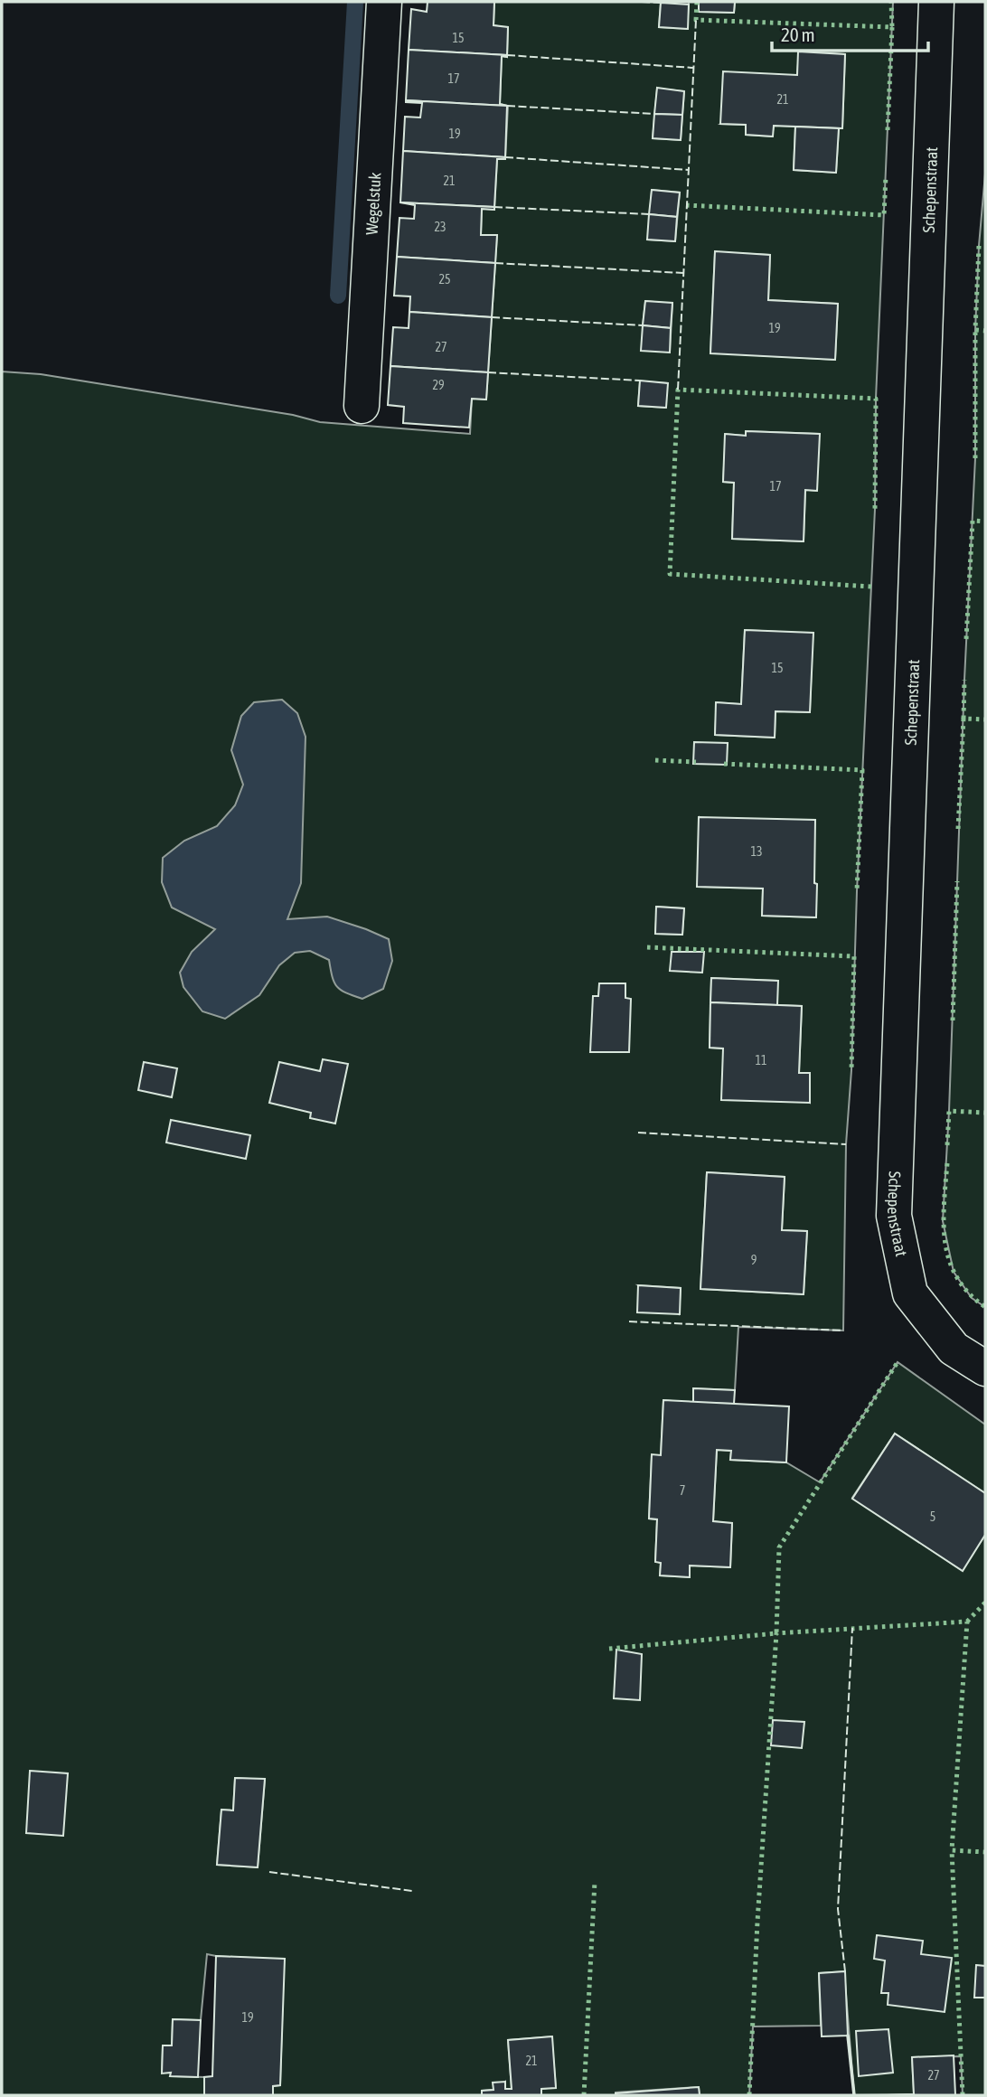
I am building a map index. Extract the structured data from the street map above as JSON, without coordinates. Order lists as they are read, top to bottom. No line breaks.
{"streets":{"street":["Schepenstraat","Wegelstuk"]},"house_numbers":["15","17","21","19","21","23","25","19","27","29","17","15","13","11","9","7","5","19","21","27"],"scale_bar":"20 m"}
